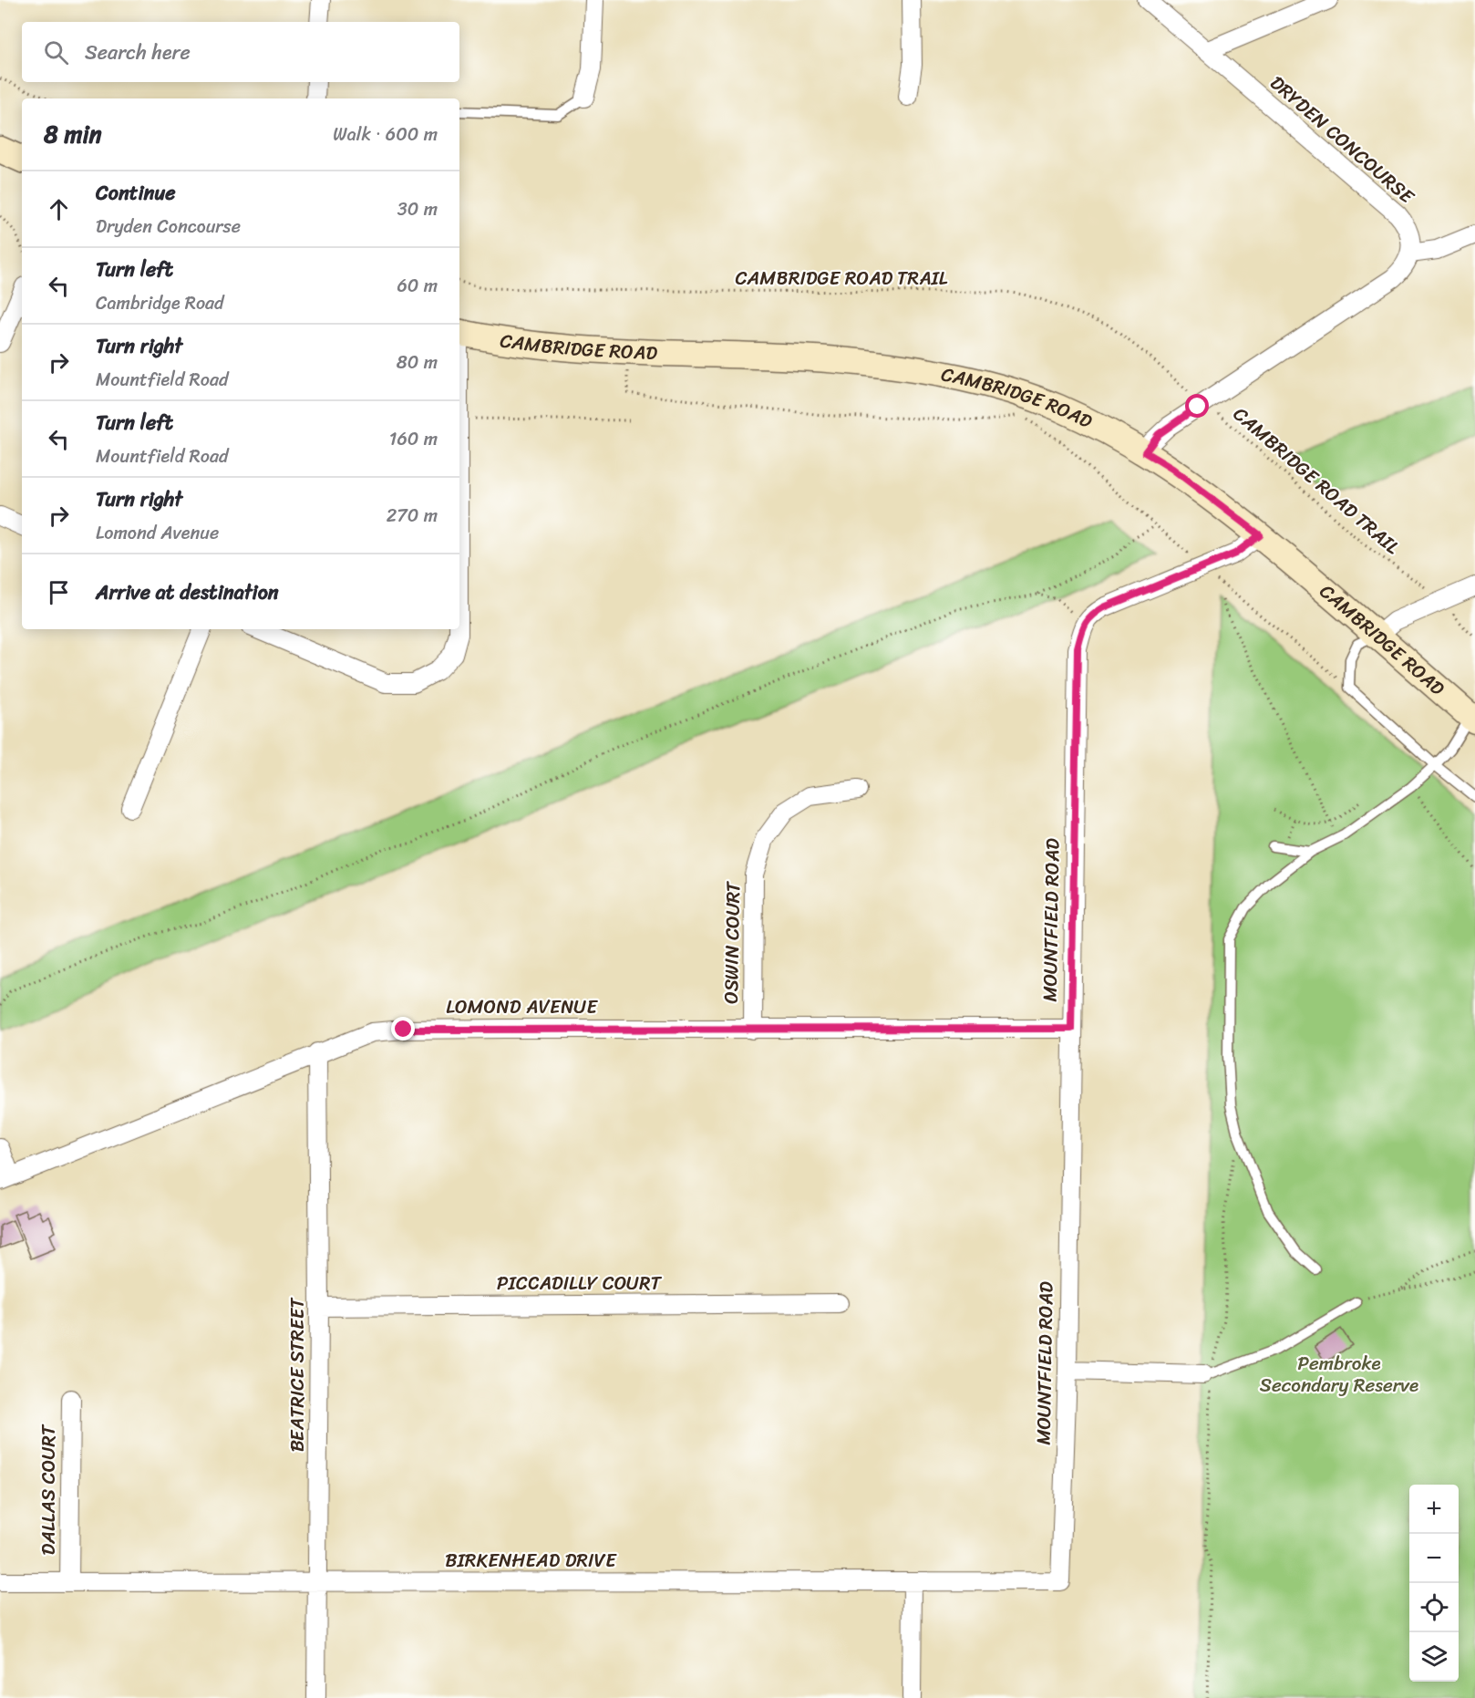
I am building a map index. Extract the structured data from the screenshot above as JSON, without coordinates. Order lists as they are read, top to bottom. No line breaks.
{"streets":{"main road":["CAMBRIDGE ROAD"],"street":["DRYDEN CONCOURSE","MOUNTFIELD ROAD","OSWIN COURT","LOMOND AVENUE","PICCADILLY COURT","BEATRICE STREET","DALLAS COURT","BIRKENHEAD DRIVE"],"path":["CAMBRIDGE ROAD TRAIL"]},"crossings":[["CAMBRIDGE ROAD","MOUNTFIELD ROAD"],["MOUNTFIELD ROAD","LOMOND AVENUE"],["MOUNTFIELD ROAD","BIRKENHEAD DRIVE"],["OSWIN COURT","LOMOND AVENUE"],["LOMOND AVENUE","BEATRICE STREET"],["PICCADILLY COURT","BEATRICE STREET"],["BEATRICE STREET","BIRKENHEAD DRIVE"],["DALLAS COURT","BIRKENHEAD DRIVE"]],"parks":["Pembroke Secondary Reserve"],"page":{"search":"Search here","heading":["8 min","Walk · 600 m"],"list":[["Continue","Dryden Concourse","30 m"],["Turn left","Cambridge Road","60 m"],["Turn right","Mountfield Road","80 m"],["Turn left","Mountfield Road","160 m"],["Turn right","Lomond Avenue","270 m"],"Arrive at destination"],"map_buttons":["+","−"]}}
